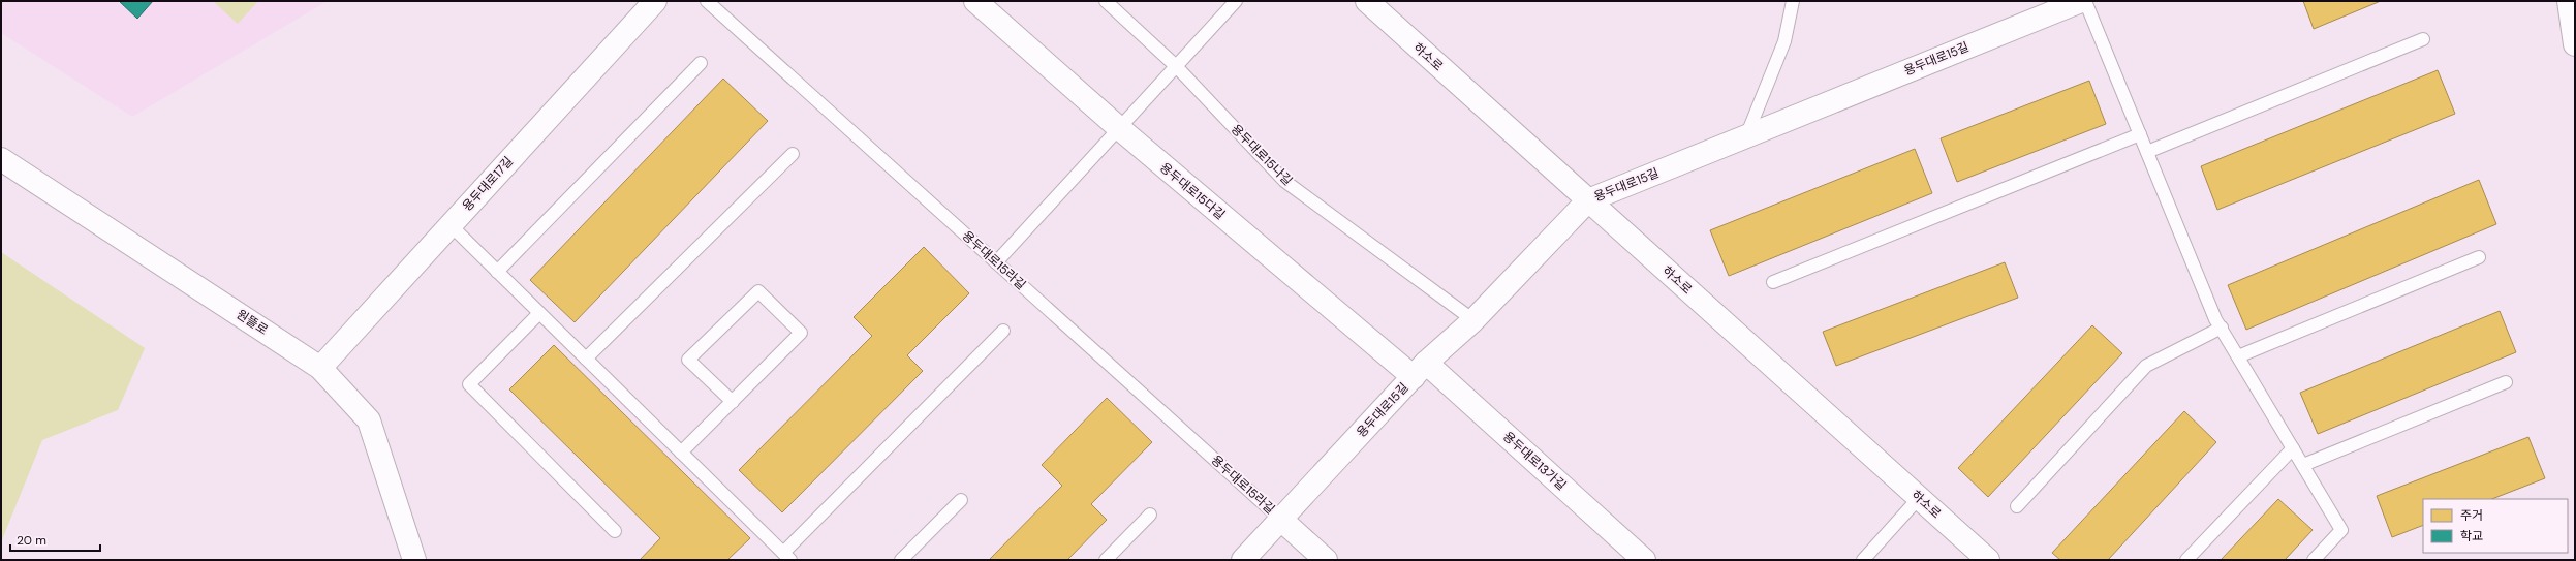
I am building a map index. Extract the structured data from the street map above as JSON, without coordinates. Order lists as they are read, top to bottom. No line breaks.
{"streets":{"street":["하소로","용두대로15길","용두대로17길","용두대로15다길","원뜰로","용두대로13가길"],"lane":["용두대로15나길","용두대로15라길"]},"crossings":[["하소로","용두대로15길"],["용두대로15길","용두대로15나길"],["용두대로15길","용두대로15다길"],["용두대로15길","용두대로15라길"],["용두대로15길","용두대로13가길"],["용두대로17길","원뜰로"],["용두대로15다길","용두대로13가길"]],"legend":["주거","학교"],"scale_bar":"20 m"}
